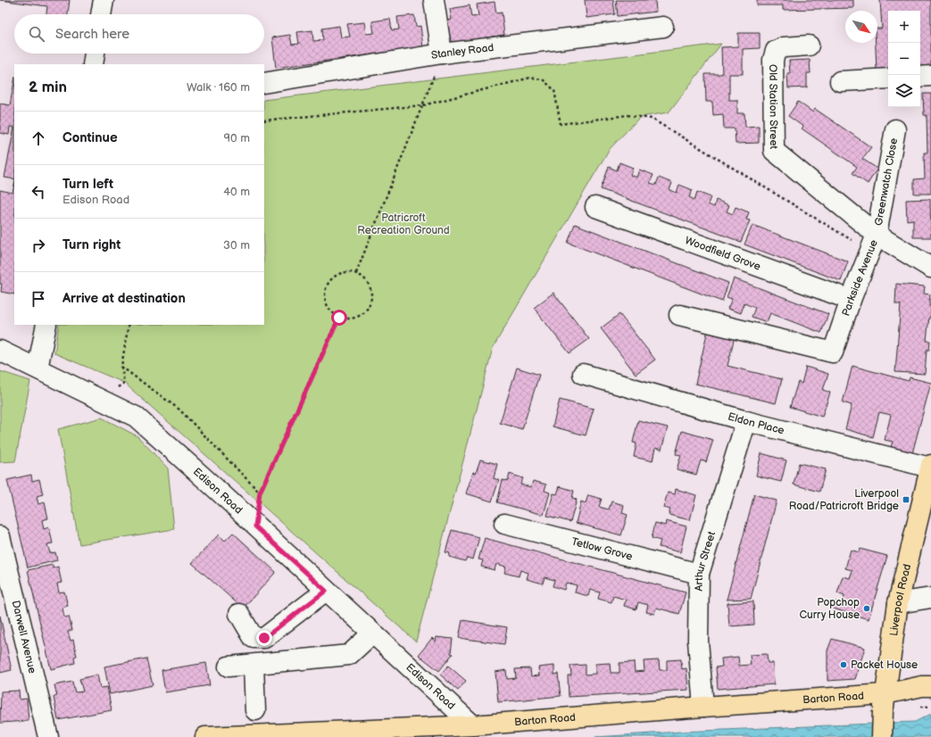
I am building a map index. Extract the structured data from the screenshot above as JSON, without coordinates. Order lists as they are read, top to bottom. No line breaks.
{"streets":{"main road":["Liverpool Road","Barton Road"],"street":["Stanley Road","Old Station Street","Greenwatch Close","Woodfield Grove","Parkside Avenue","Eldon Place","Edison Road","Tetlow Grove","Arthur Street","Darwell Avenue"]},"crossings":[["Old Station Street","Greenwatch Close"],["Old Station Street","Parkside Avenue"],["Greenwatch Close","Parkside Avenue"],["Woodfield Grove","Parkside Avenue"],["Eldon Place","Arthur Street"],["Eldon Place","Liverpool Road"],["Edison Road","Barton Road"],["Tetlow Grove","Arthur Street"],["Arthur Street","Barton Road"],["Liverpool Road","Barton Road"]],"parks":["Patricroft Recreation Ground"],"places":{"transit":["Liverpool Road/Patricroft Bridge"],"other":["Popchop Curry House","Packet House"]},"north":"bottom right","page":{"map_buttons":["+","−"],"search":"Search here","heading":["2 min","Walk · 160 m"],"list":[["Continue","90 m"],["Turn left","Edison Road","40 m"],["Turn right","30 m"],"Arrive at destination"]}}
